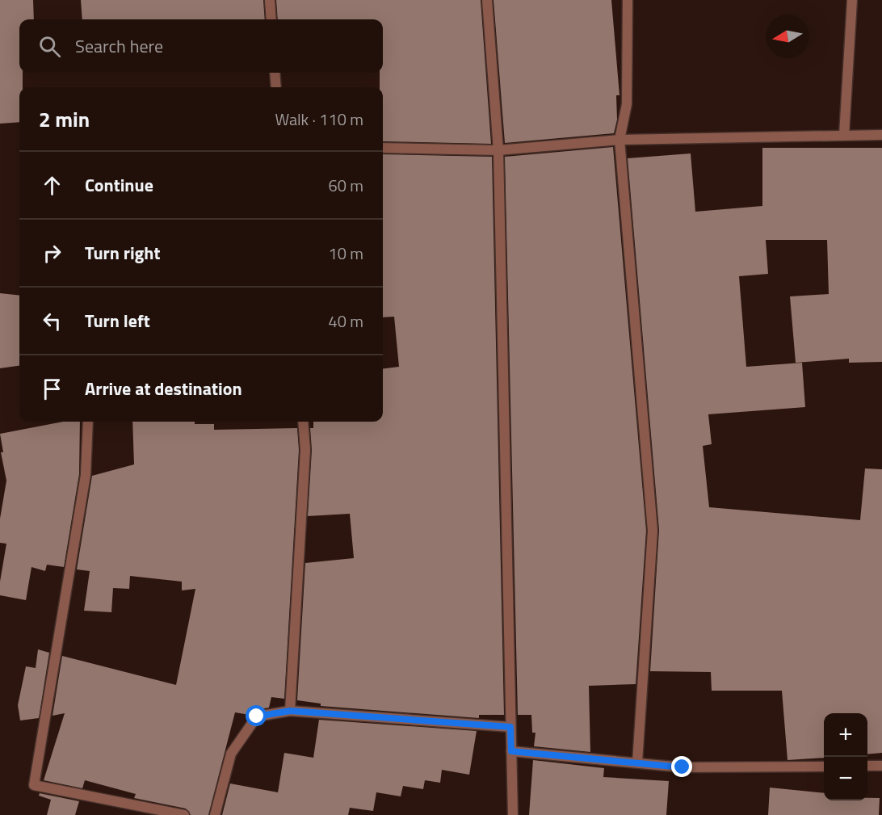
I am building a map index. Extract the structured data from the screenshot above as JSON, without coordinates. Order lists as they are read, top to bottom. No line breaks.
{"north":"left","page":{"search":"Search here","heading":["2 min","Walk · 110 m"],"list":[["Continue","60 m"],["Turn right","10 m"],["Turn left","40 m"],"Arrive at destination"],"map_buttons":["+","−"]}}
